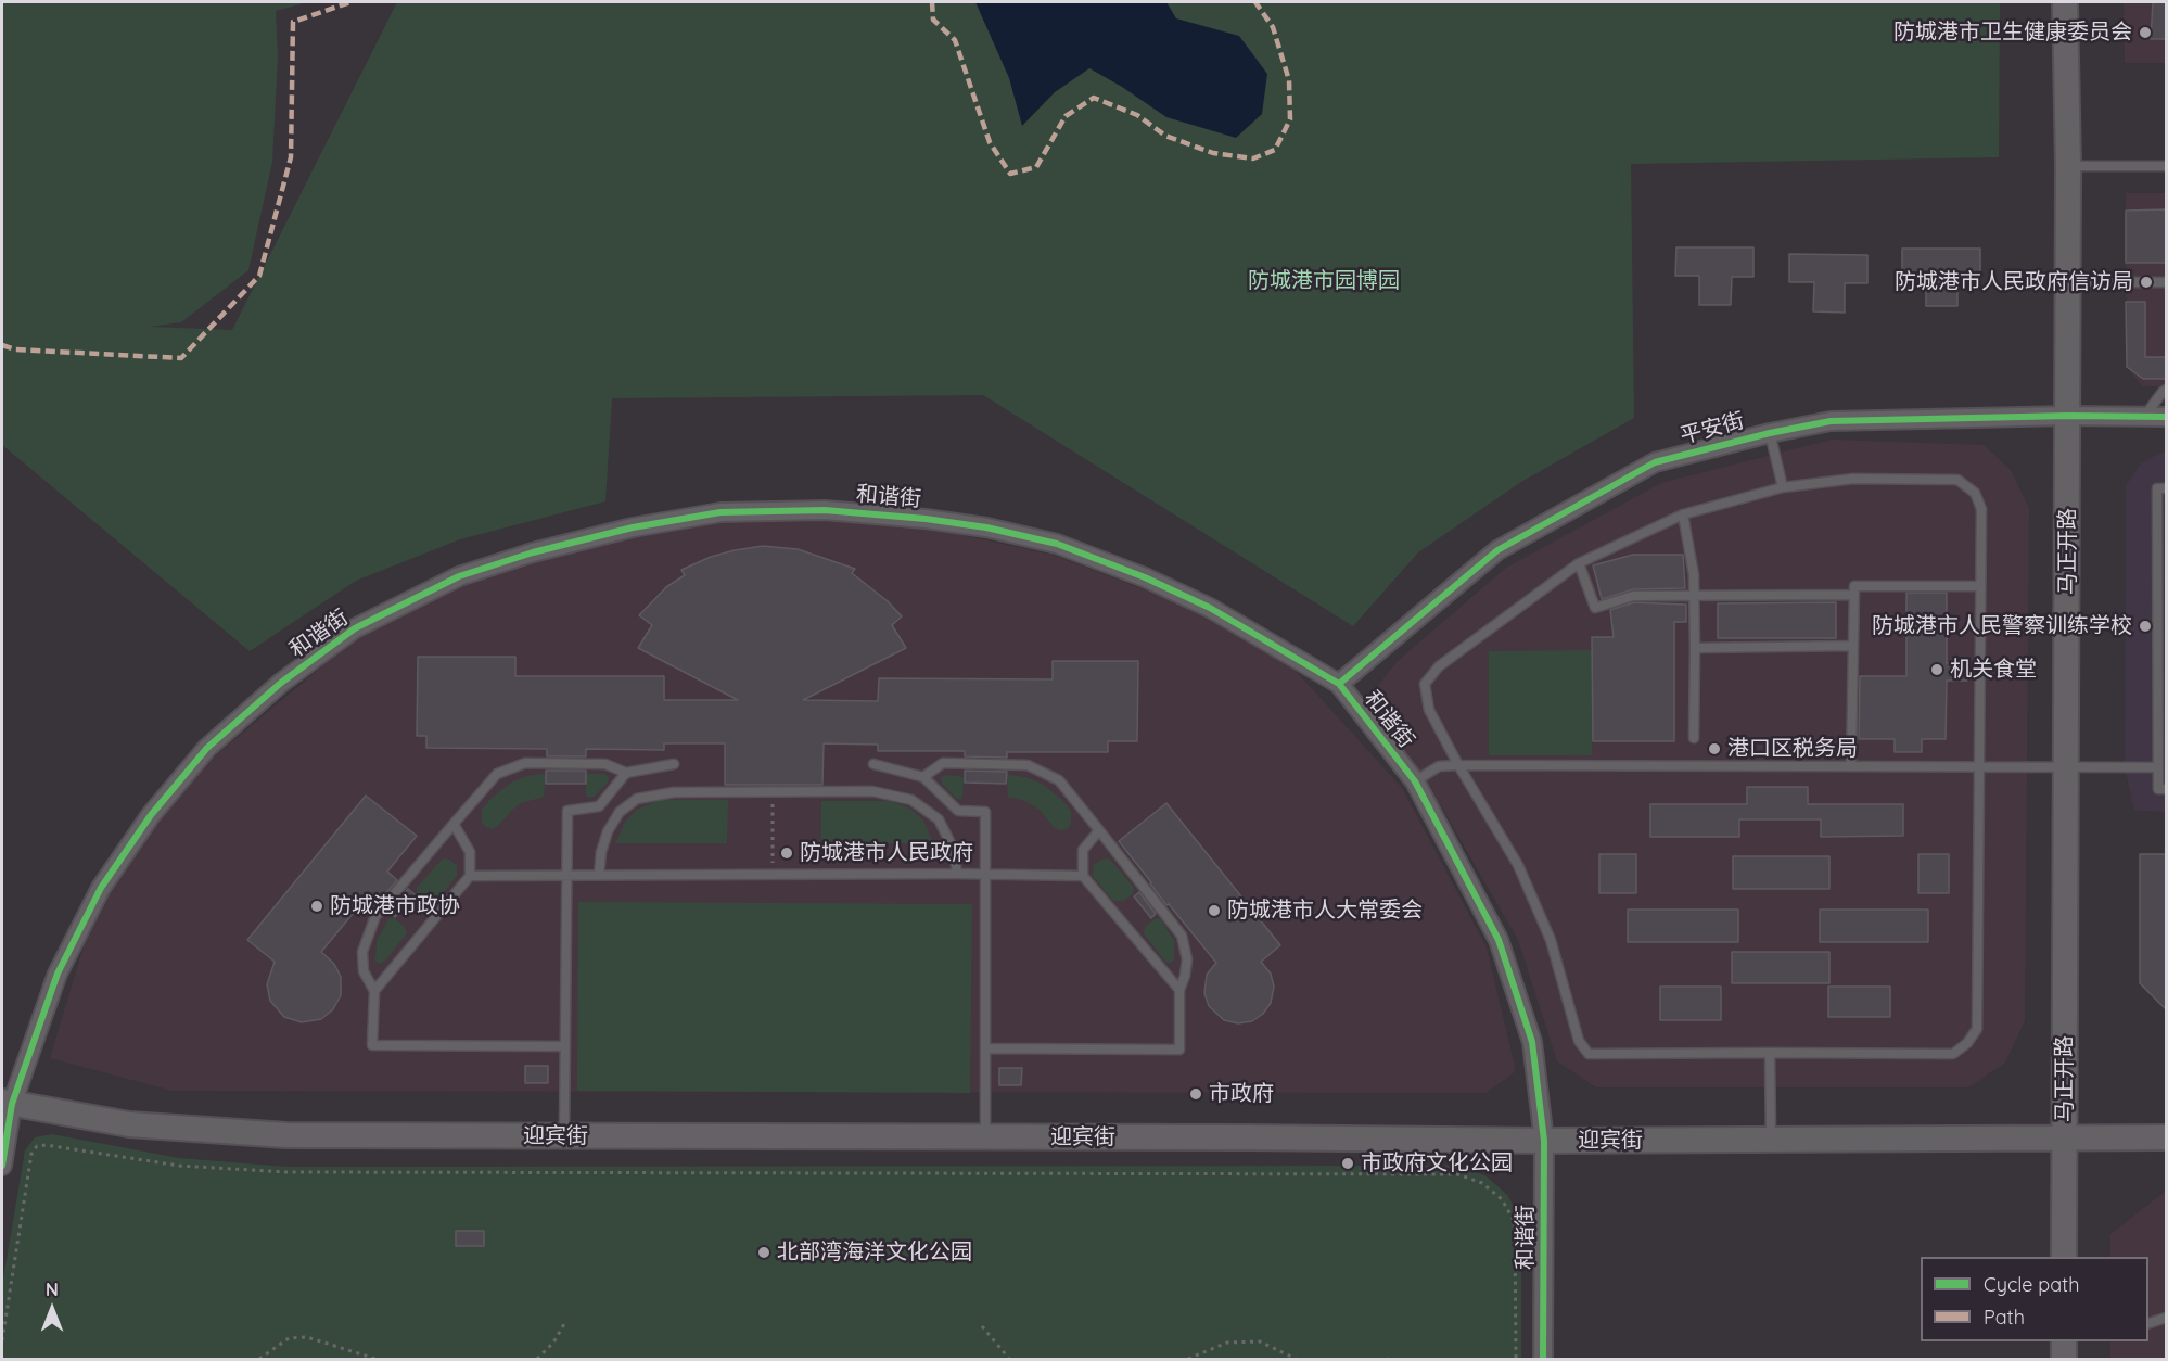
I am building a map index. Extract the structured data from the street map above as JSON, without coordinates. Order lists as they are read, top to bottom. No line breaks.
{"streets":{"main road":["马正开路","迎宾街"],"street":["平安街","和谐街"]},"crossings":[["平安街","和谐街"],["平安街","马正开路"],["和谐街","迎宾街"],["马正开路","迎宾街"]],"parks":["防城港市园博园"],"places":["防城港市卫生健康委员会","防城港市人民政府信访局","防城港市人民警察训练学校","机关食堂","港口区税务局","防城港市人民政府","防城港市政协","防城港市人大常委会","市政府","市政府文化公园","北部湾海洋文化公园"],"legend":["Cycle path","Path"],"north":"top"}
